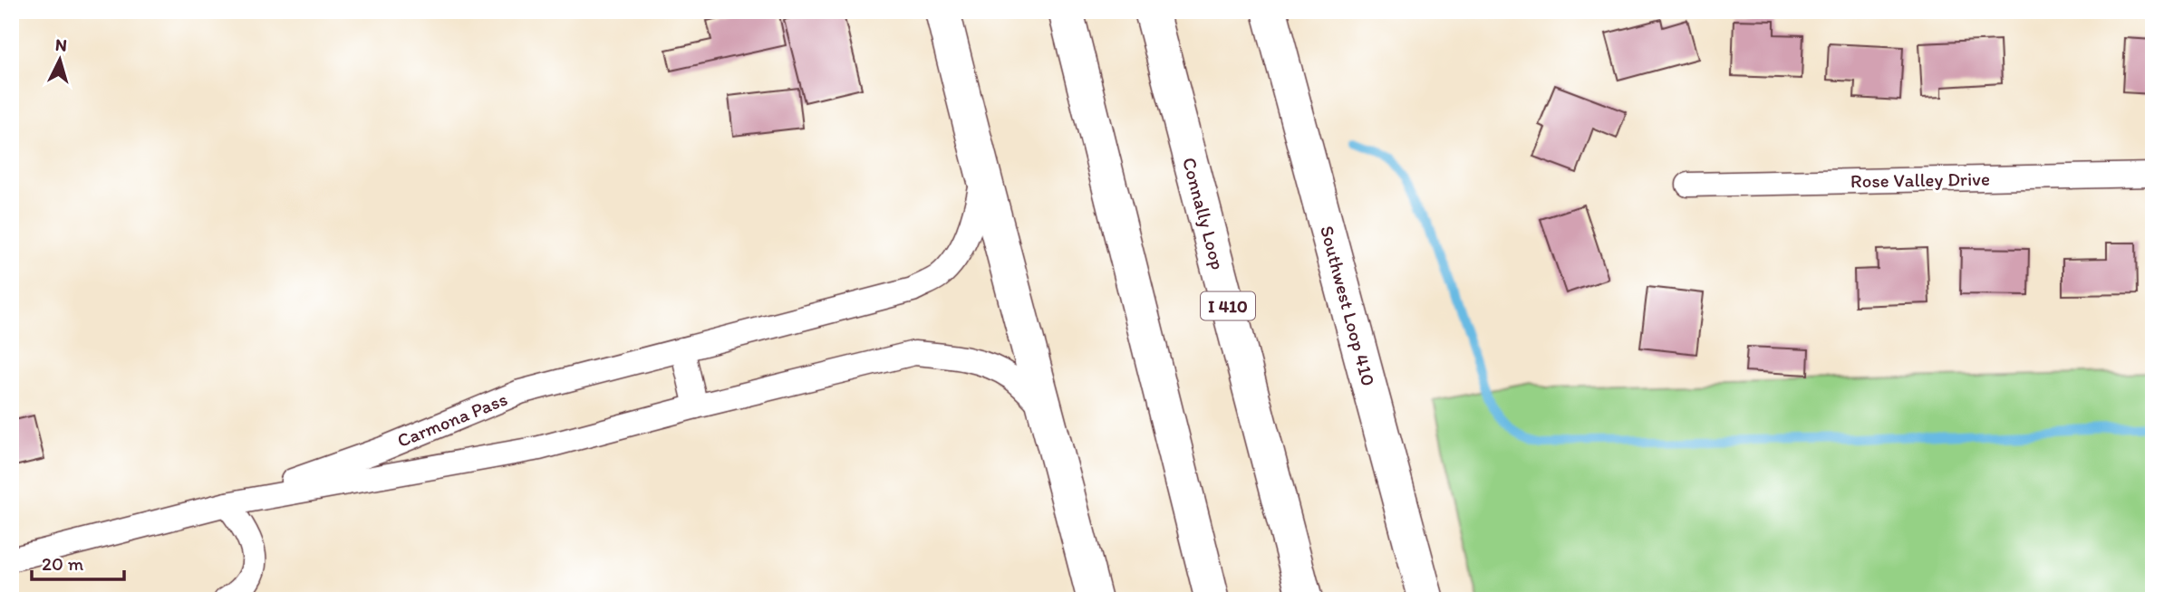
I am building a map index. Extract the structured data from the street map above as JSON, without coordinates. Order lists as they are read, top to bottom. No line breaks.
{"streets":{"main road":["Connally Loop","I 410","Southwest Loop 410"],"street":["Rose Valley Drive","Carmona Pass"]},"scale_bar":"20 m","north":"top"}
